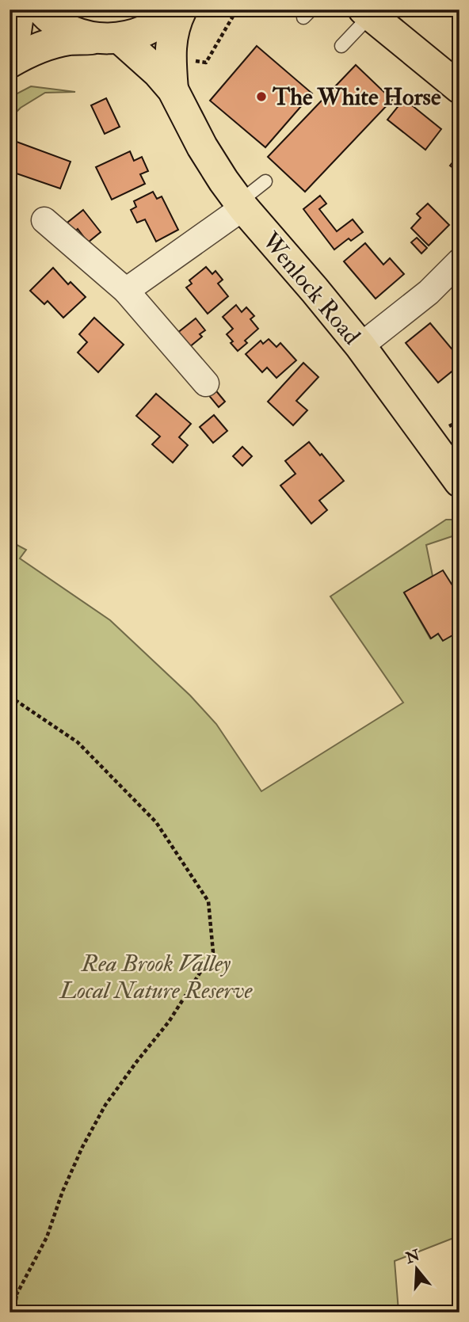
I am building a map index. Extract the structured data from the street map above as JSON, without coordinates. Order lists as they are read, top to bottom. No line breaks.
{"streets":{"main road":["Wenlock Road"]},"parks":["Rea Brook Valley Local Nature Reserve"],"places":["The White Horse"],"north":"top"}
